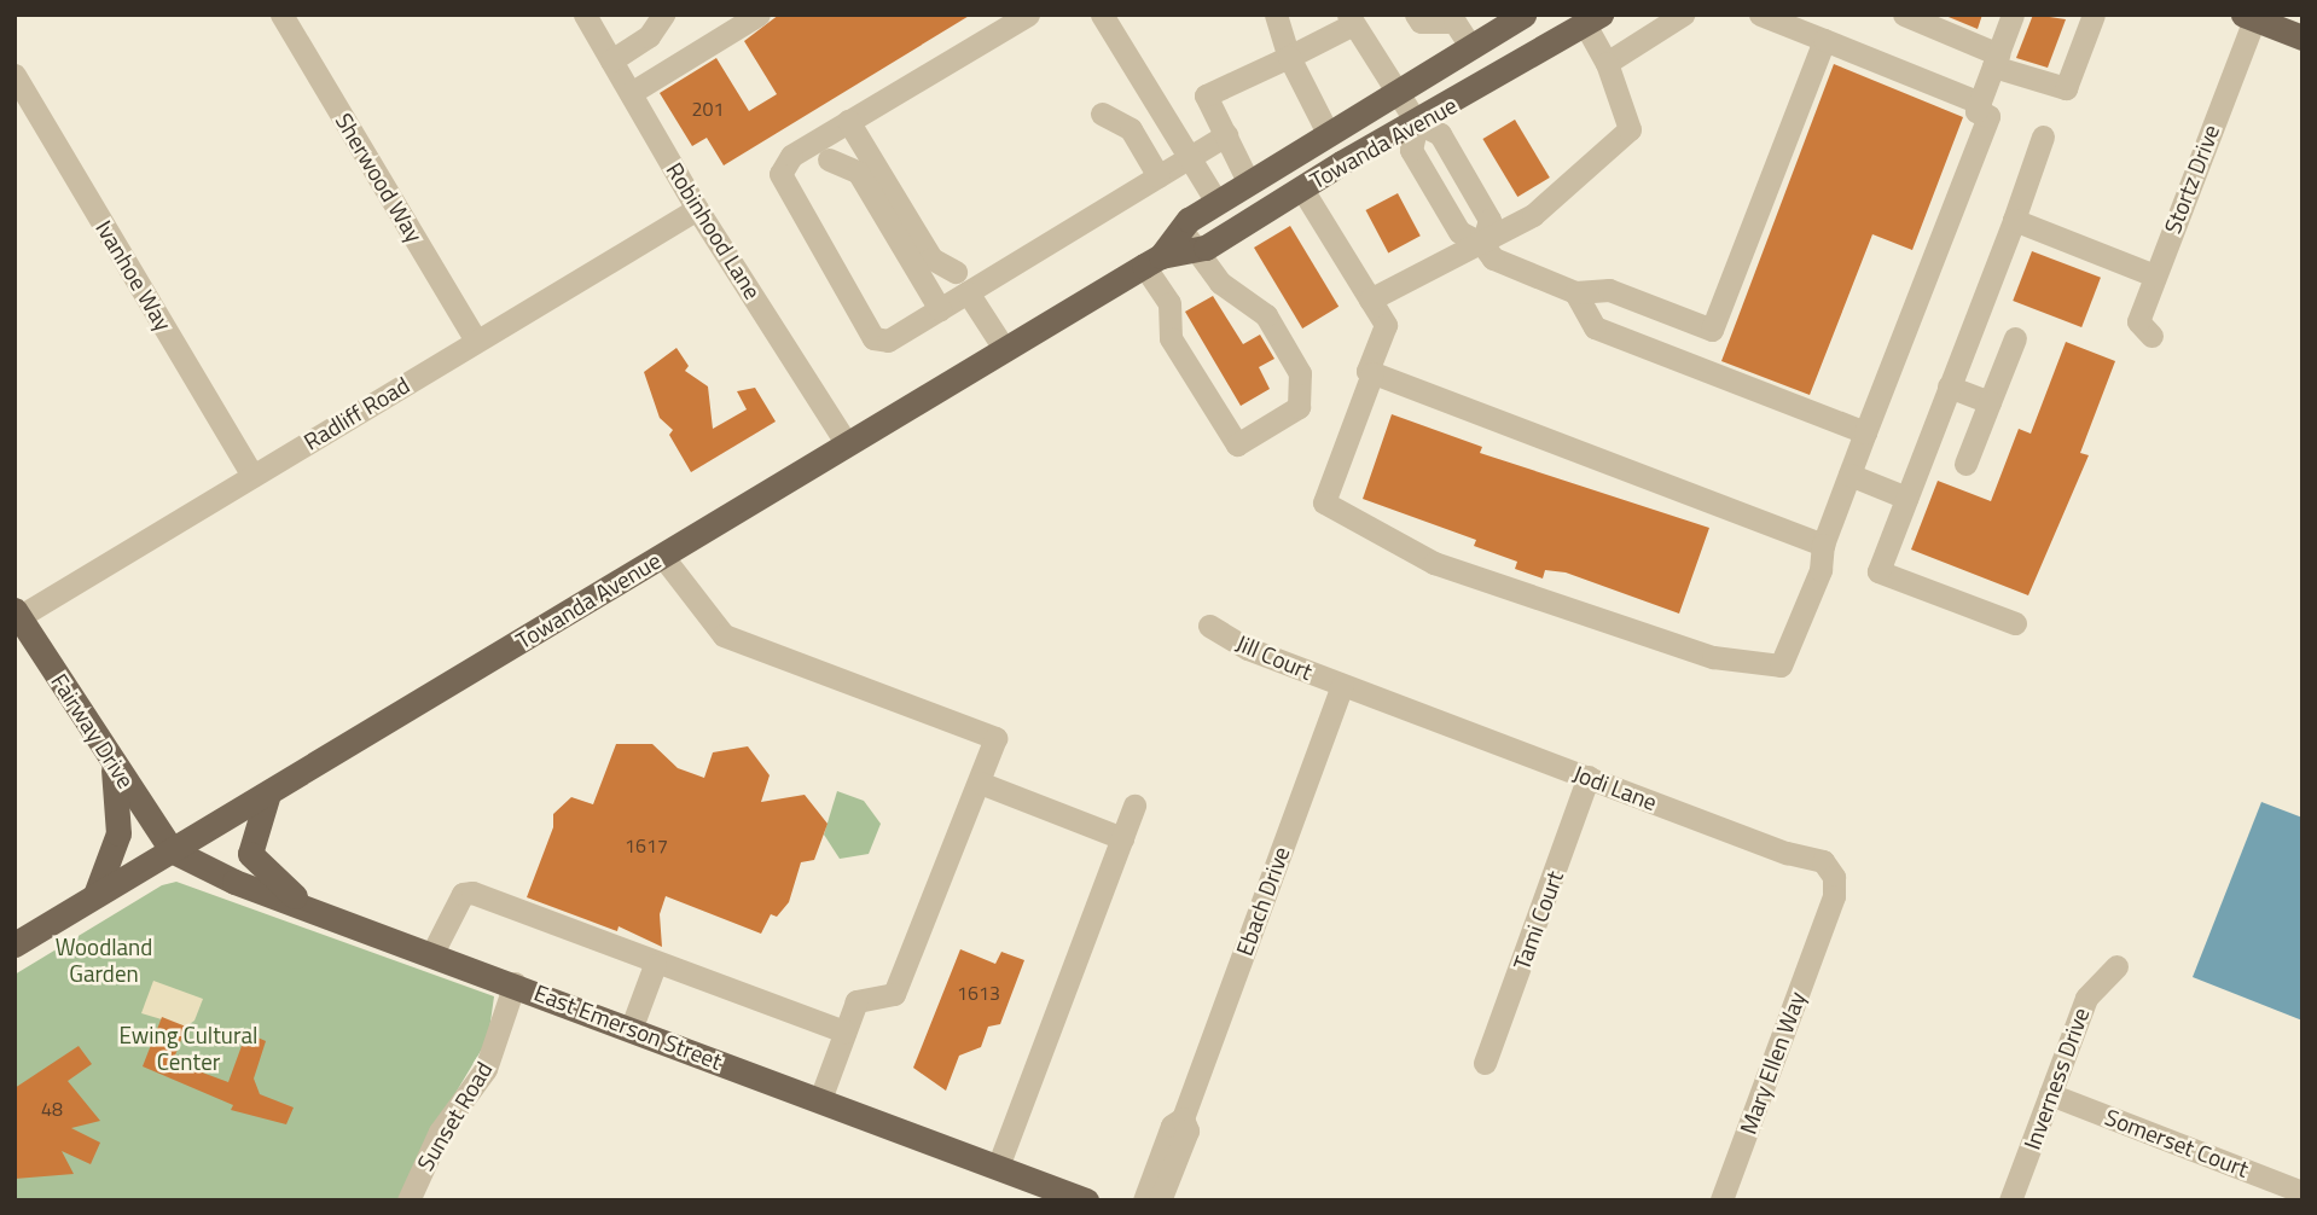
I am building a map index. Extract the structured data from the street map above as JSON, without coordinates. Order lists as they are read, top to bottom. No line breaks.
{"streets":{"main road":["Towanda Avenue","Fairway Drive","East Emerson Street"],"street":["Sherwood Way","Stortz Drive","Robinhood Lane","Ivanhoe Way","Radliff Road","Jill Court","Jodi Lane","Ebach Drive","Tami Court","Mary Ellen Way","Inverness Drive","Sunset Road","Somerset Court"]},"crossings":[["Towanda Avenue","Robinhood Lane"],["Towanda Avenue","Fairway Drive"],["Towanda Avenue","East Emerson Street"],["Sherwood Way","Radliff Road"],["Robinhood Lane","Radliff Road"],["Ivanhoe Way","Radliff Road"],["Radliff Road","Fairway Drive"],["Jill Court","Jodi Lane"],["Jill Court","Ebach Drive"],["Fairway Drive","East Emerson Street"],["Jodi Lane","Ebach Drive"],["Jodi Lane","Tami Court"],["Jodi Lane","Mary Ellen Way"],["East Emerson Street","Sunset Road"],["Inverness Drive","Somerset Court"]],"parks":["Woodland Garden","Ewing Cultural Center"],"house_numbers":["201","1617","1613","48"]}
